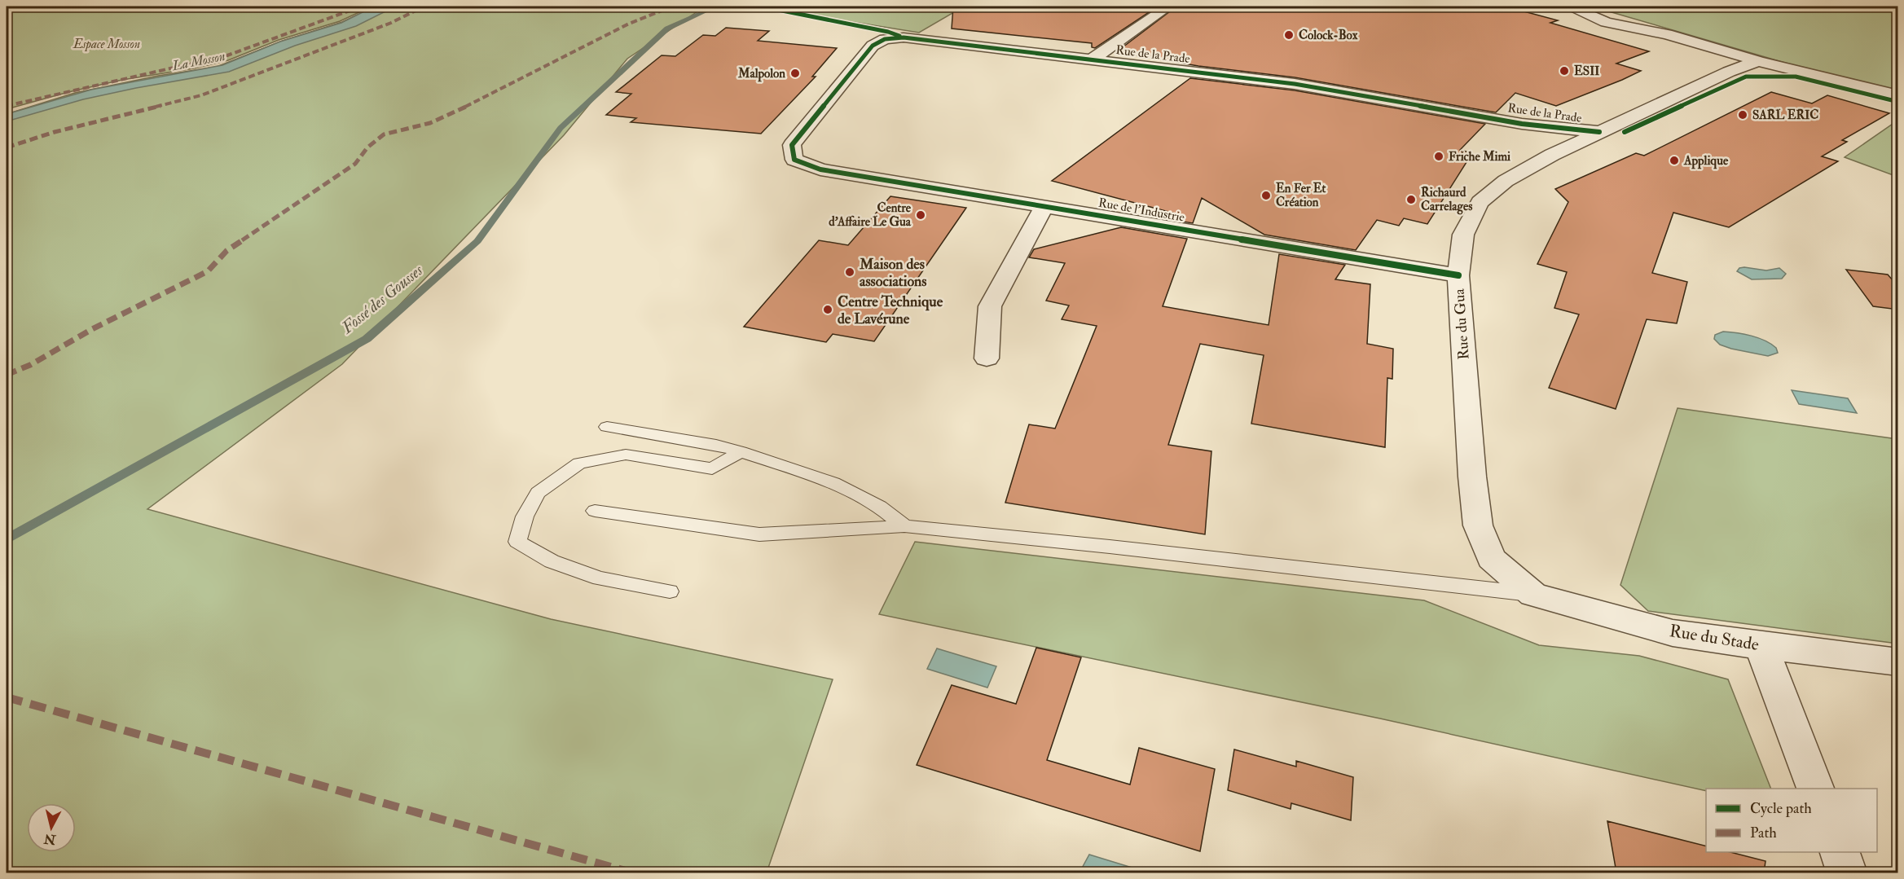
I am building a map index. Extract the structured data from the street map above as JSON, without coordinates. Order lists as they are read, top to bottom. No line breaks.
{"streets":{"street":["Rue de la Prade","Rue de l'Industrie","Rue du Gua","Rue du Stade"]},"crossings":[["Rue de la Prade","Rue de l'Industrie"],["Rue de la Prade","Rue du Gua"],["Rue de l'Industrie","Rue du Gua"],["Rue du Gua","Rue du Stade"]],"water":["La Mosson","Fossé des Gousses"],"parks":["Espace Mosson"],"places":["Colock-Box","ESII","Malpolon","SARL ERIC","Friche Mimi","Applique","En Fer Et Création","Richaurd Carrelages","Centre d'Affaire Le Gua","Maison des associations","Centre Technique de Lavérune"],"legend":["Cycle path","Path"],"north":"bottom"}
